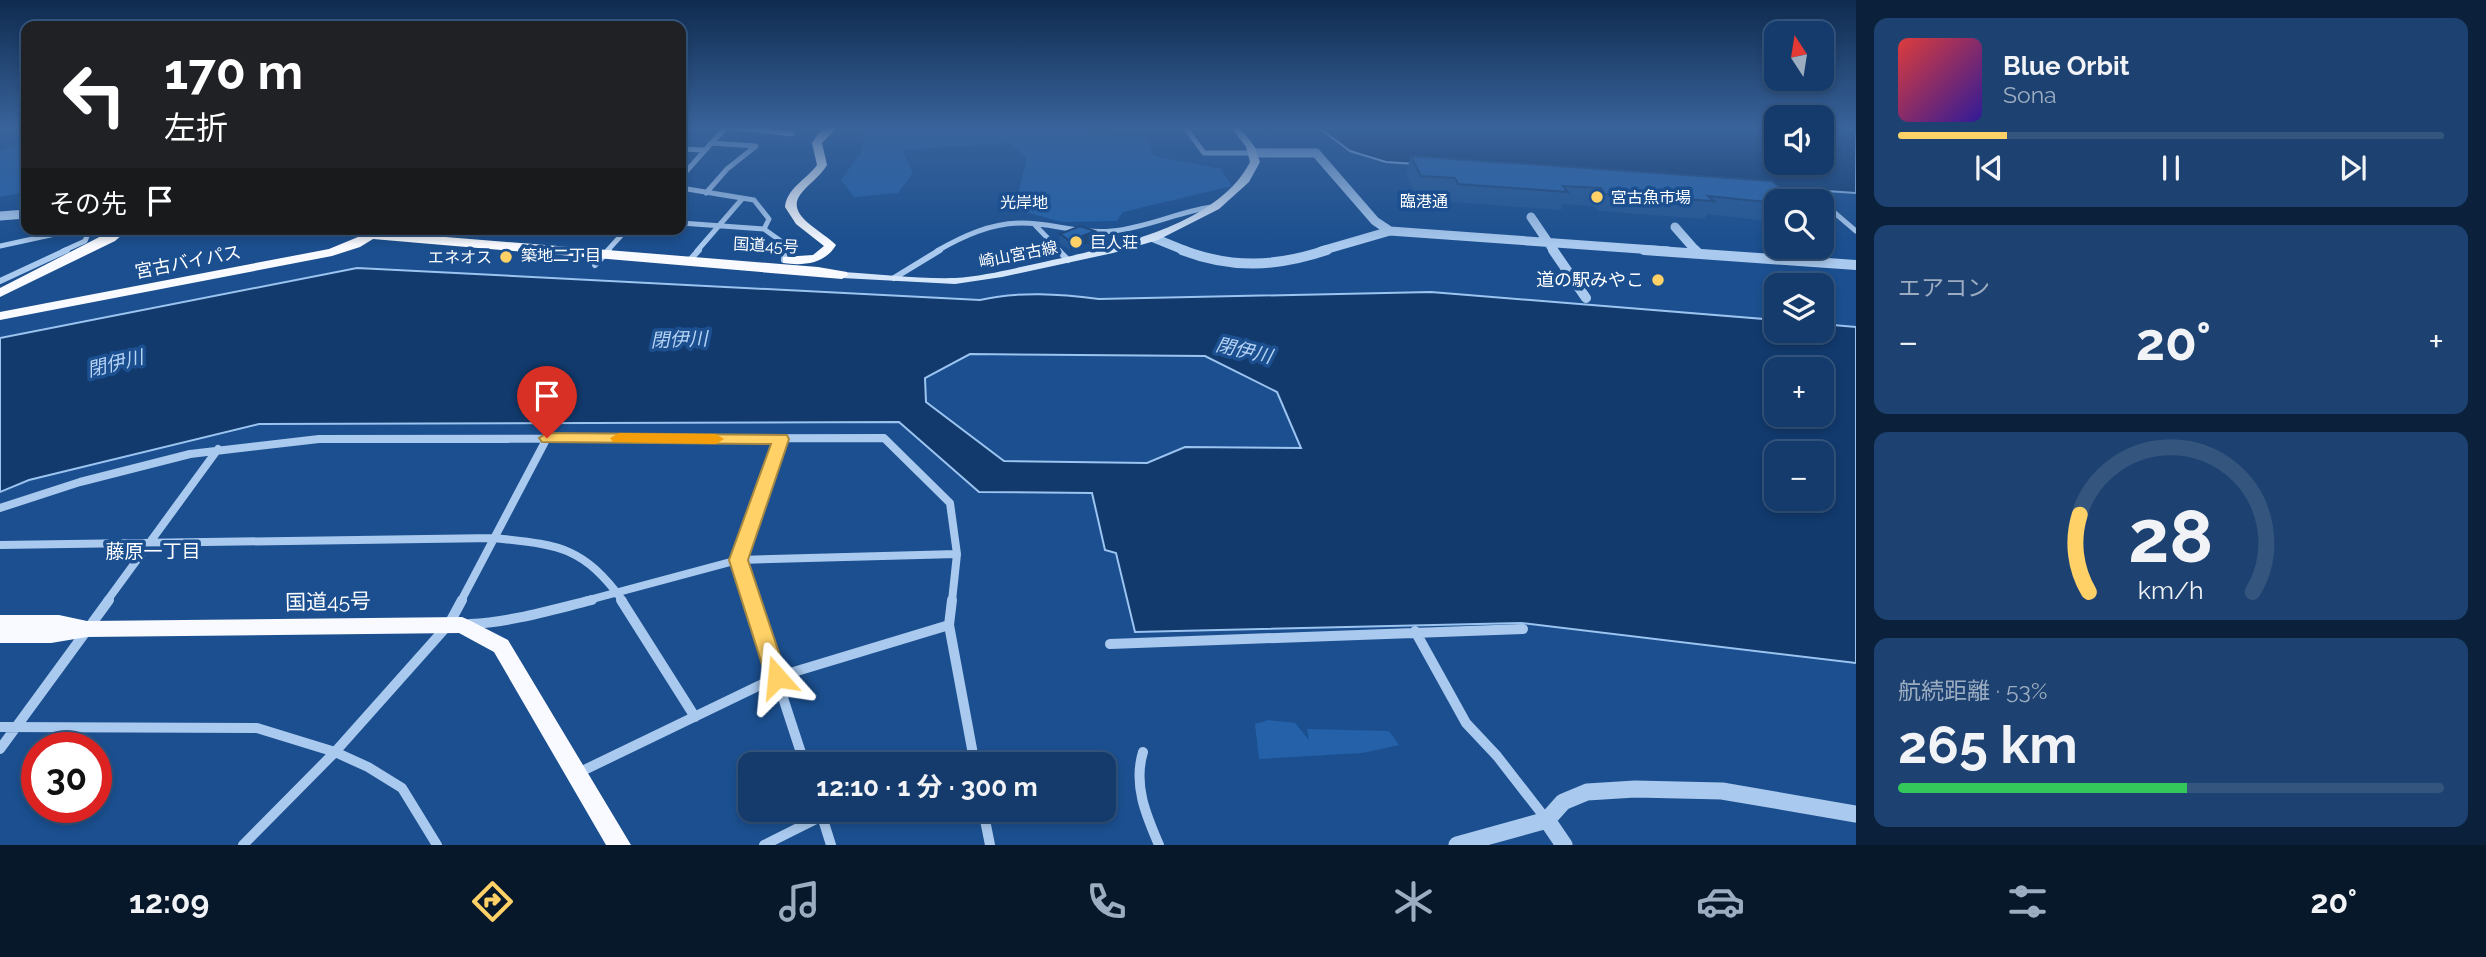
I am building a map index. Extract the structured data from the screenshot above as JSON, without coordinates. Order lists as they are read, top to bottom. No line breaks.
{"streets":{"highway":["国道45号","宮古バイパス"],"main road":["崎山宮古線"]},"districts":["臨港通","光岸地","築地二丁目","藤原一丁目"],"water":["閉伊川"],"places":["宮古魚市場","巨人荘","エネオス","道の駅みやこ"],"north":"top","page":{"map_buttons":["+","−"],"turn":["170 m","左折"],"song":["Blue Orbit","Sona"],"then":"その先","tile":["エアコン",["航続距離 · 53%","265 km"]],"heat":["−","20°","+"],"limit":"30","trip":"12:10 · 1 分 · 300 m","tabs":["12:09","20°"],"gauge":["28","km/h"]}}
